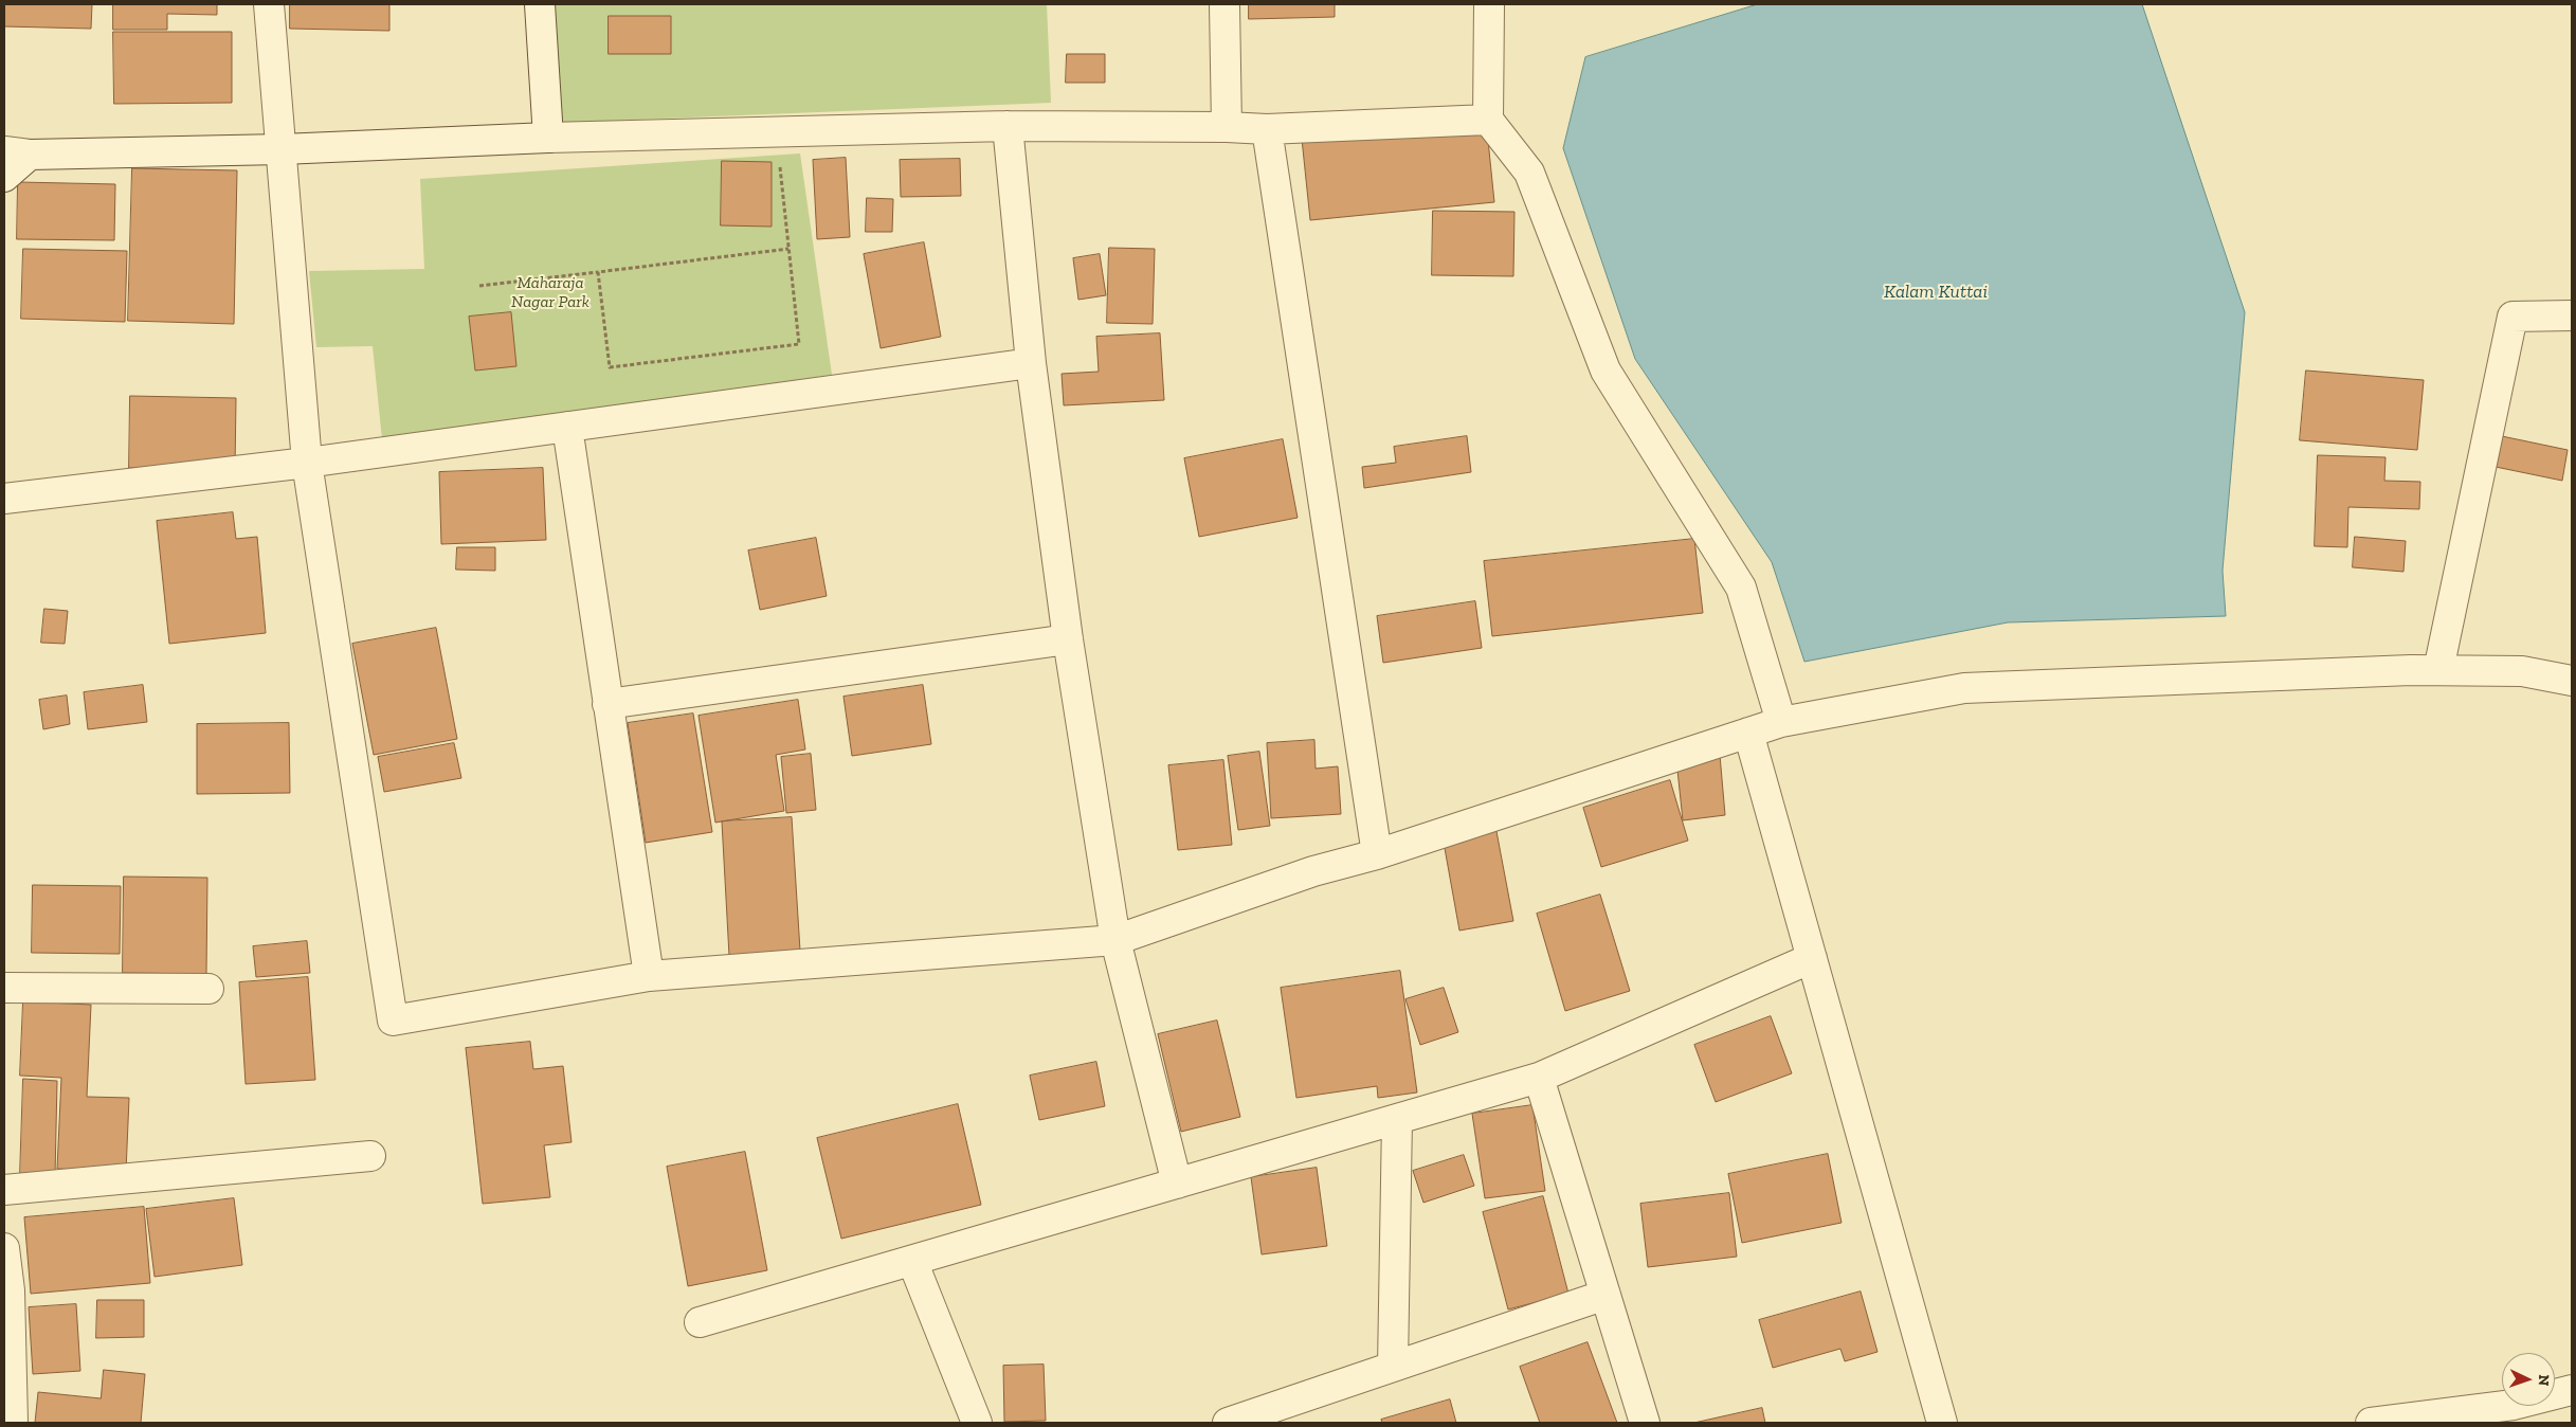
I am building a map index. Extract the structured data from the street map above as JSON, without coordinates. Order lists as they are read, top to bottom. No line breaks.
{"water":["Kalam Kuttai"],"parks":["Maharaja Nagar Park"],"north":"right"}
